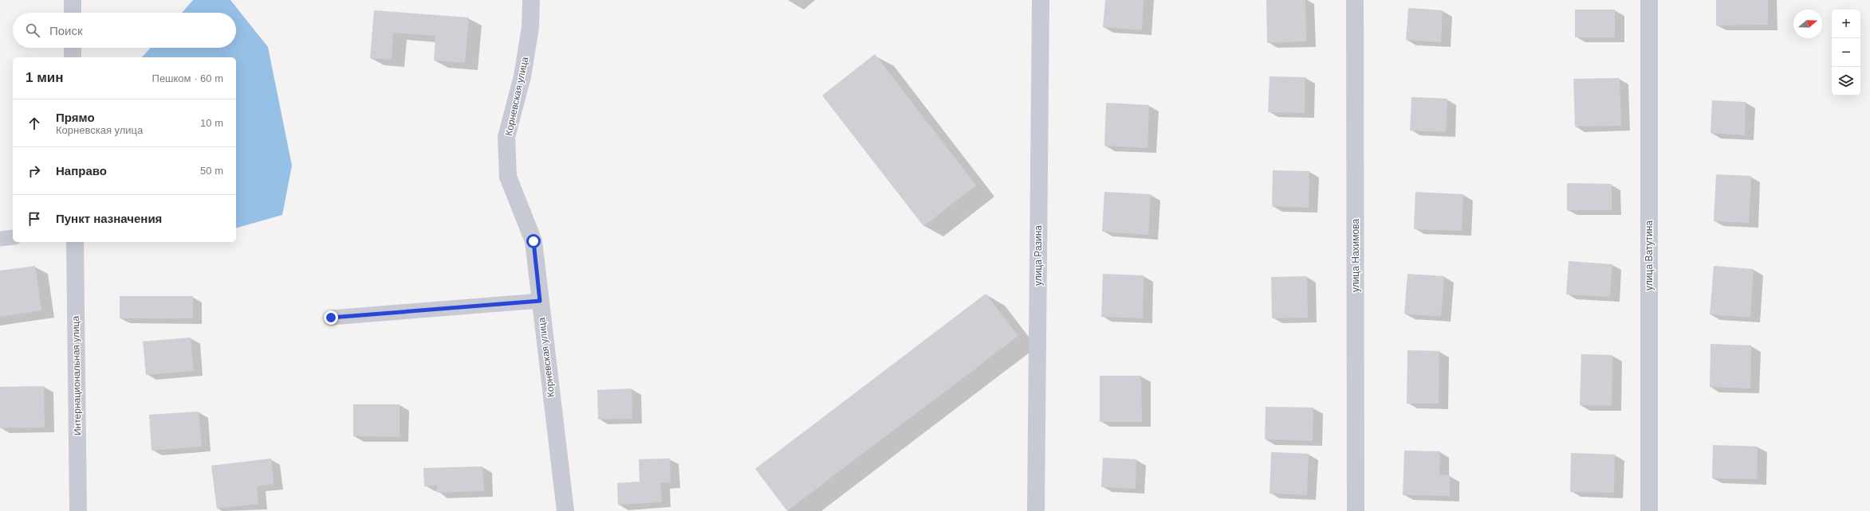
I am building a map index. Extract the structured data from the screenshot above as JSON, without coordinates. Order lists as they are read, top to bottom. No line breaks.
{"streets":{"street":["Корневская улица","улица Разина","улица Нахимова","улица Ватутина","Интернациональная улица"]},"north":"right","page":{"map_buttons":["+","−"],"search":"Поиск","heading":["1 мин","Пешком · 60 m"],"list":[["Прямо","Корневская улица","10 m"],["Направо","50 m"],"Пункт назначения"]}}
